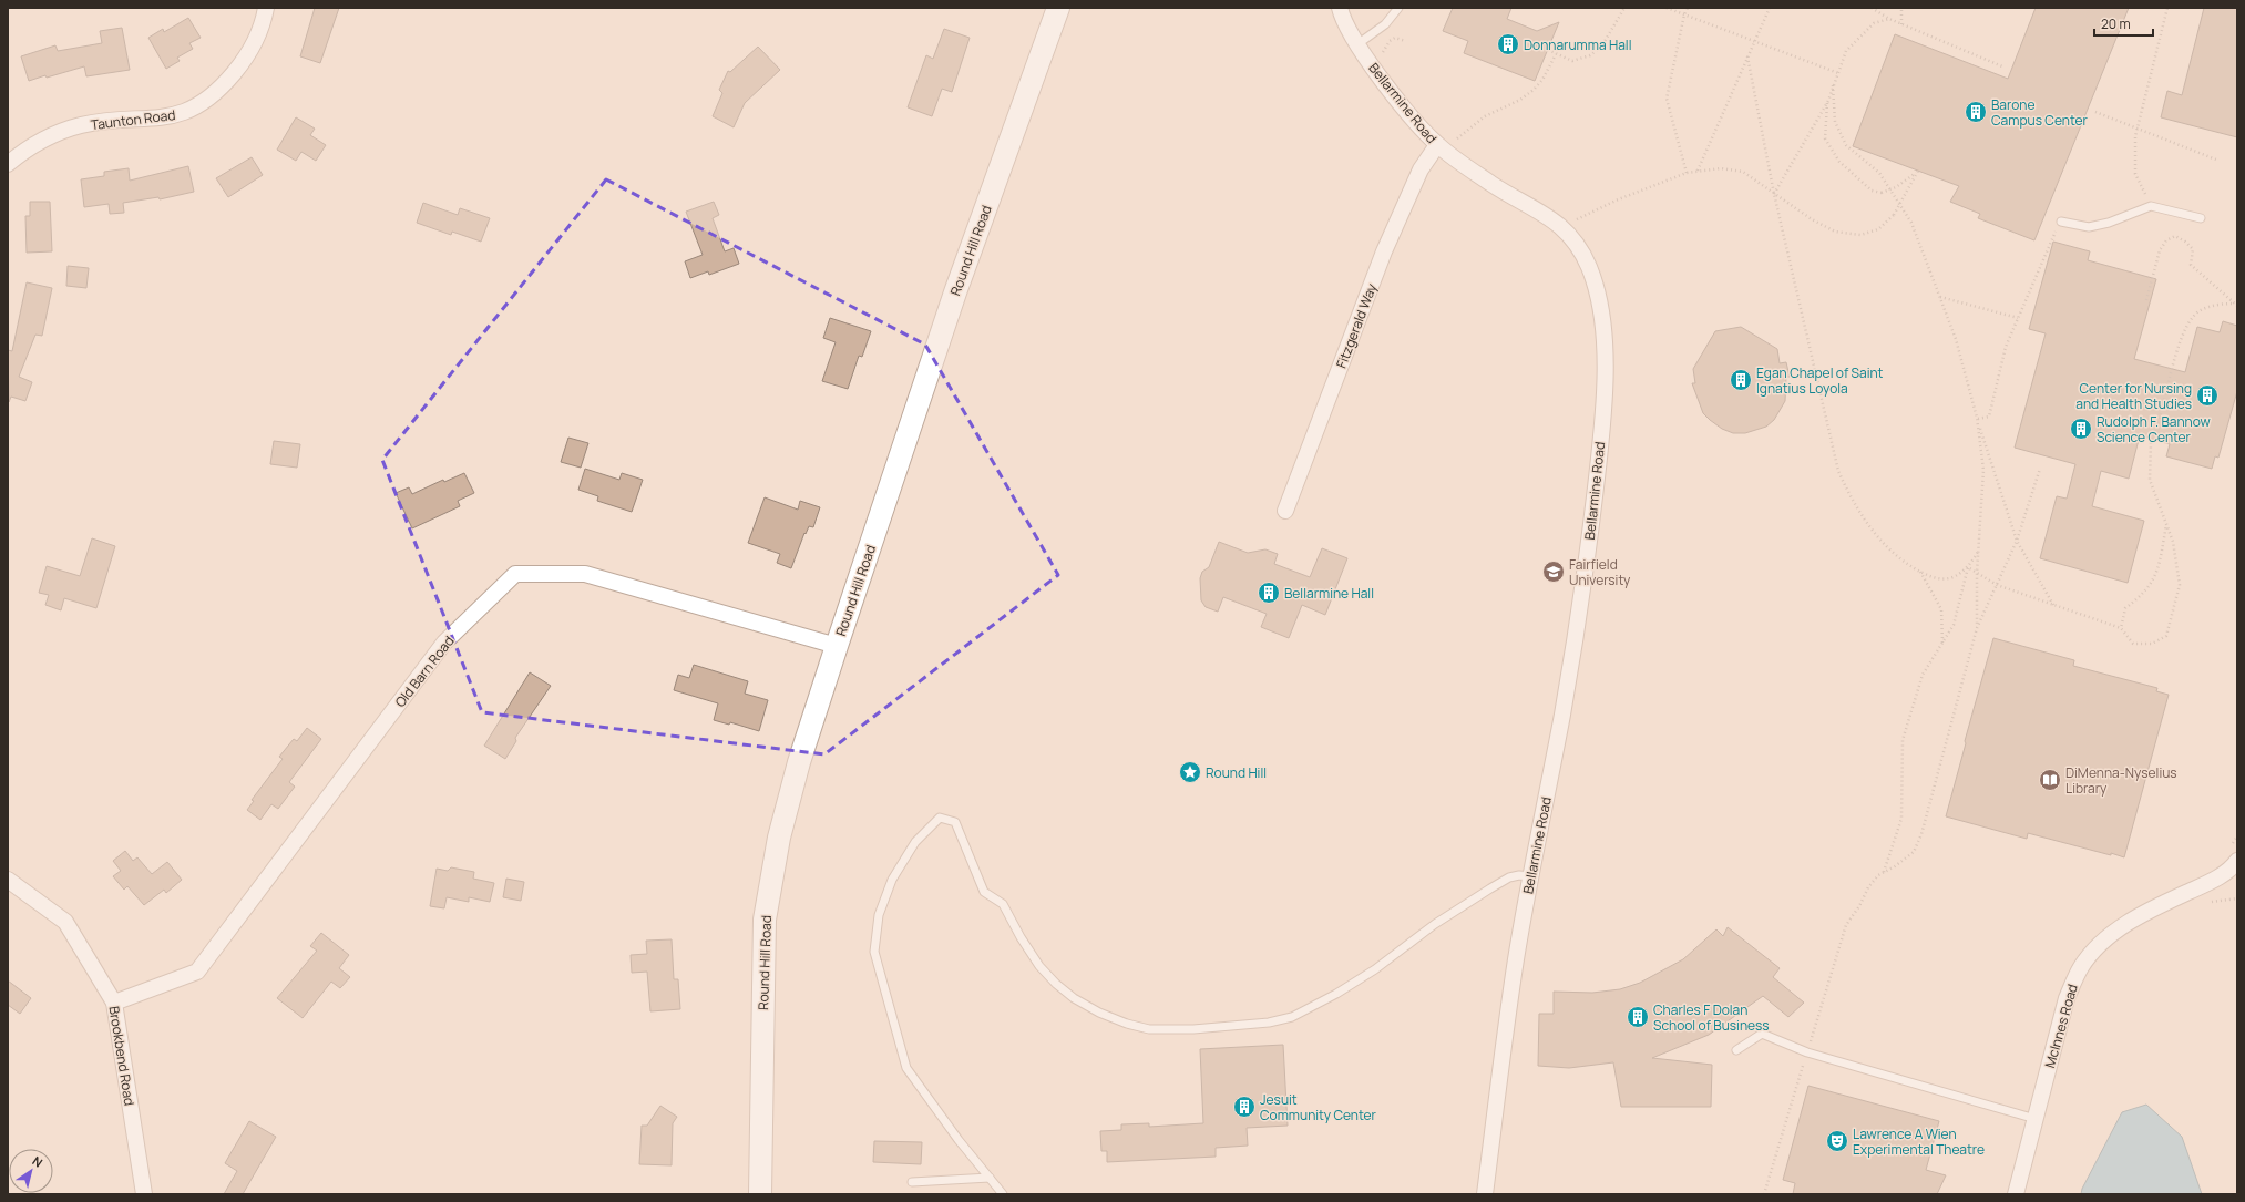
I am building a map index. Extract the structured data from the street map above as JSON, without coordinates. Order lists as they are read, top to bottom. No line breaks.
{"streets":{"main road":["Round Hill Road"],"street":["Bellarmine Road","Taunton Road","Fitzgerald Way","Old Barn Road","McInnes Road","Brookbend Road"]},"crossings":[["Bellarmine Road","Fitzgerald Way"],["Round Hill Road","Old Barn Road"],["Old Barn Road","Brookbend Road"]],"places":{"building":["Donnarumma Hall","Barone Campus Center","Egan Chapel of Saint Ignatius Loyola","Center for Nursing and Health Studies","Rudolph F. Bannow Science Center","Bellarmine Hall","Charles F Dolan School of Business","Jesuit Community Center"],"school or university":["Fairfield University"],"place":["Round Hill"],"library":["DiMenna-Nyselius Library"],"theatre":["Lawrence A Wien Experimental Theatre"]},"scale_bar":"20 m","north":"top right"}
